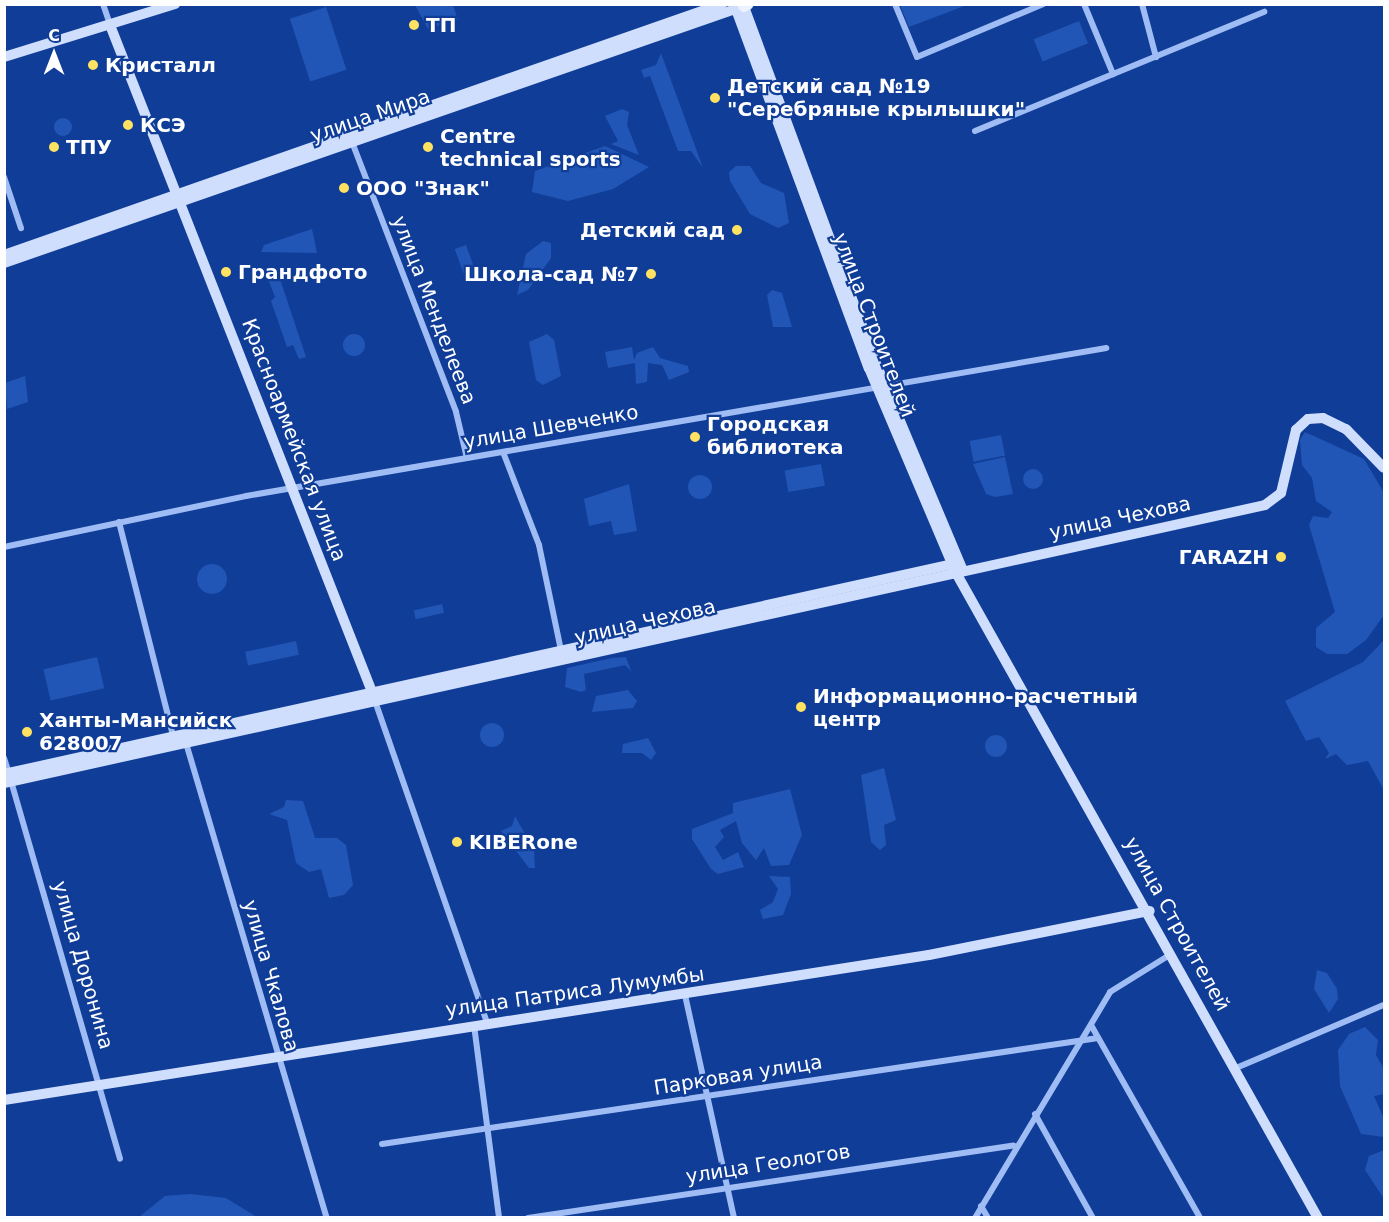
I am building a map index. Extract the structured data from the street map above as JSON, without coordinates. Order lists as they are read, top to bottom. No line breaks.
{"streets":{"main road":["улица Мира","улица Строителей","Красноармейская улица","улица Чехова","улица Патриса Лумумбы"],"street":["улица Менделеева","улица Шевченко","улица Доронина","улица Чкалова","Парковая улица","улица Геологов"]},"crossings":[["улица Мира","улица Менделеева"],["улица Мира","улица Строителей"],["улица Мира","Красноармейская улица"],["улица Менделеева","улица Шевченко"],["улица Строителей","улица Шевченко"],["улица Строителей","улица Чехова"],["улица Строителей","улица Патриса Лумумбы"],["улица Шевченко","Красноармейская улица"],["Красноармейская улица","улица Чехова"],["Красноармейская улица","улица Патриса Лумумбы"],["улица Чехова","улица Доронина"],["улица Чехова","улица Чкалова"],["улица Доронина","улица Патриса Лумумбы"],["улица Чкалова","улица Патриса Лумумбы"]],"places":["ТП","Кристалл","Детский сад №19 \"Серебряные крылышки\"","КСЭ","ТПУ","Centre technical sports","ООО \"Знак\"","Детский сад","Грандфото","Школа-сад №7","Городская библиотека","ГARAZH","Информационно-расчетный центр","Ханты-Мансийск 628007","KIBERone"],"north":"top"}
